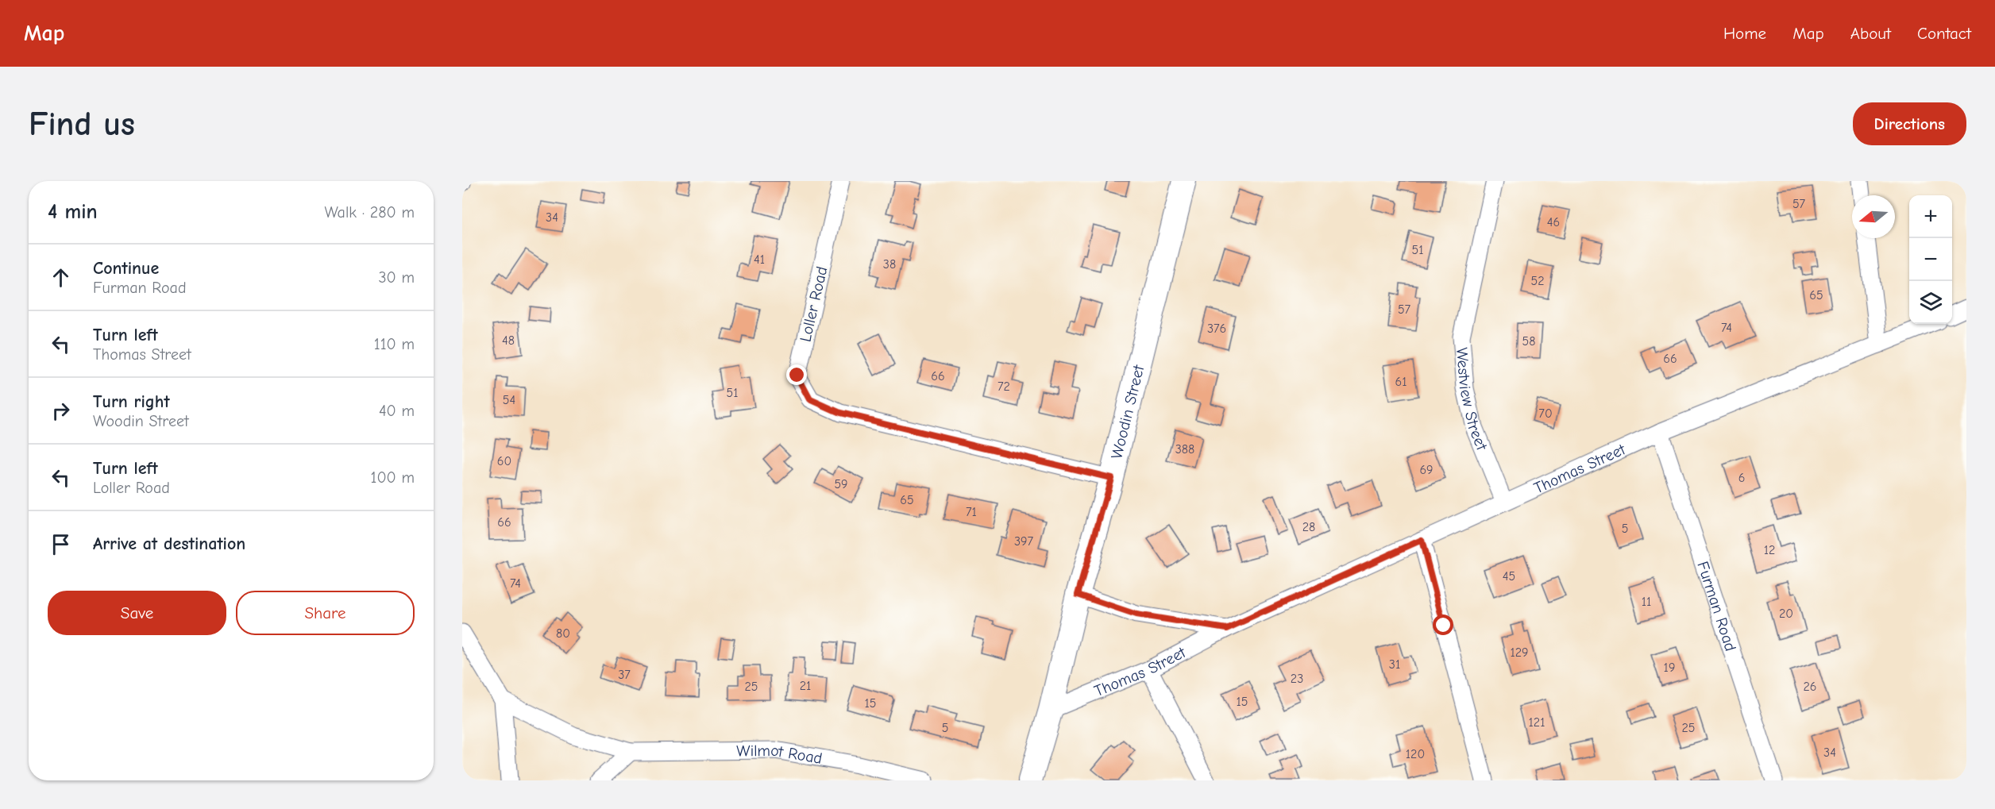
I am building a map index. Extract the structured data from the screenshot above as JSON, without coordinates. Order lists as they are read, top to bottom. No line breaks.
{"streets":{"main road":["Woodin Street"],"street":["Loller Road","Westview Street","Thomas Street","Furman Road","Wilmot Road"]},"crossings":[["Loller Road","Woodin Street"],["Westview Street","Thomas Street"],["Woodin Street","Thomas Street"],["Thomas Street","Furman Road"]],"house_numbers":["57","34","46","51","41","38","52","65","57","74","376","48","58","66","66","61","72","51","54","70","388","60","69","6","59","65","71","66","28","5","397","12","45","74","11","20","80","129","31","19","37","23","21","25","26","15","15","121","5","25","34","120"],"north":"left","page":{"header":"Map","nav":["Home","Map","About","Contact"],"buttons":["Directions",["Save","Share"]],"title":"Find us","heading":["4 min","Walk · 280 m"],"map_buttons":["+","−"],"list":[["Continue","Furman Road","30 m"],["Turn left","Thomas Street","110 m"],["Turn right","Woodin Street","40 m"],["Turn left","Loller Road","100 m"],"Arrive at destination"]}}
